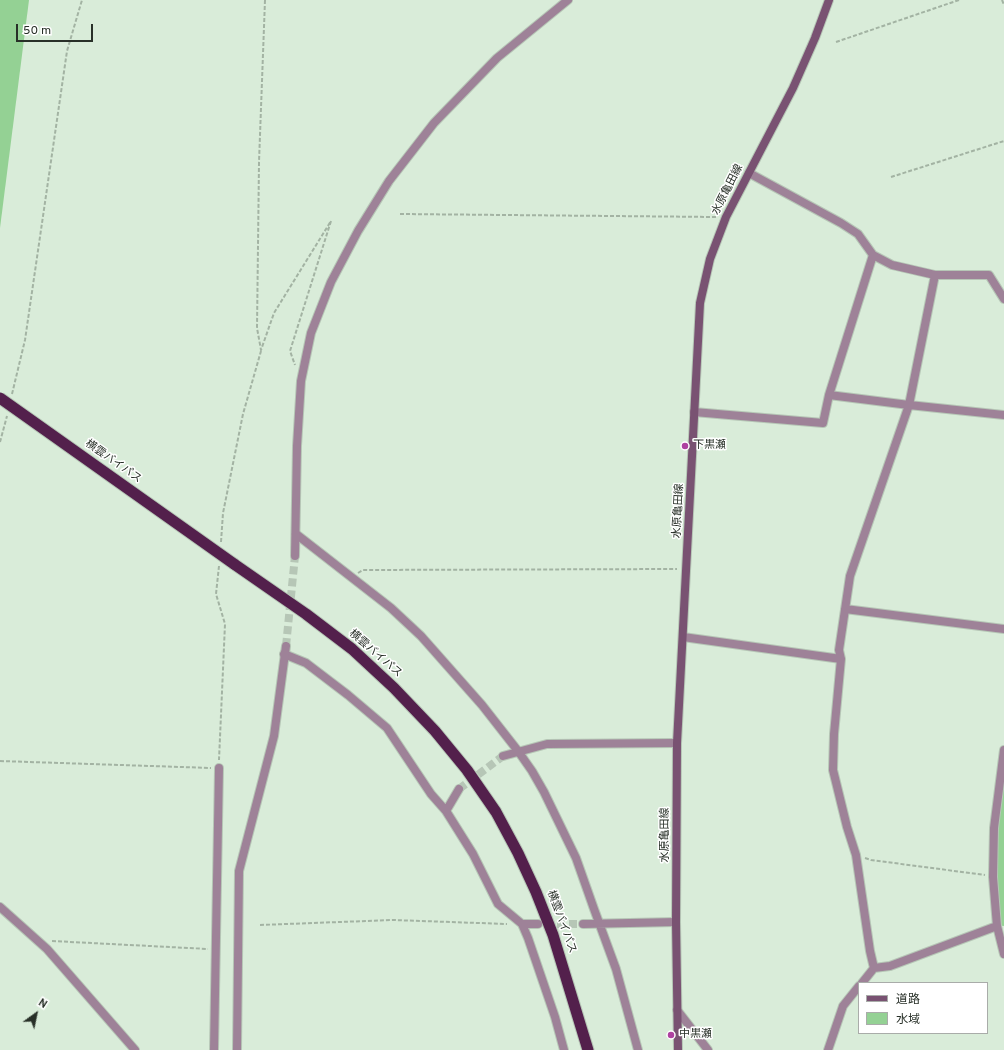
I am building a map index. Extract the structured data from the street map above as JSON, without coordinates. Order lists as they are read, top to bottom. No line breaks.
{"streets":{"highway":["横雲バイパス"],"main road":["水原亀田線"]},"places":["下黒瀬","中黒瀬"],"legend":["道路","水域"],"scale_bar":"50 m","north":"top right"}
